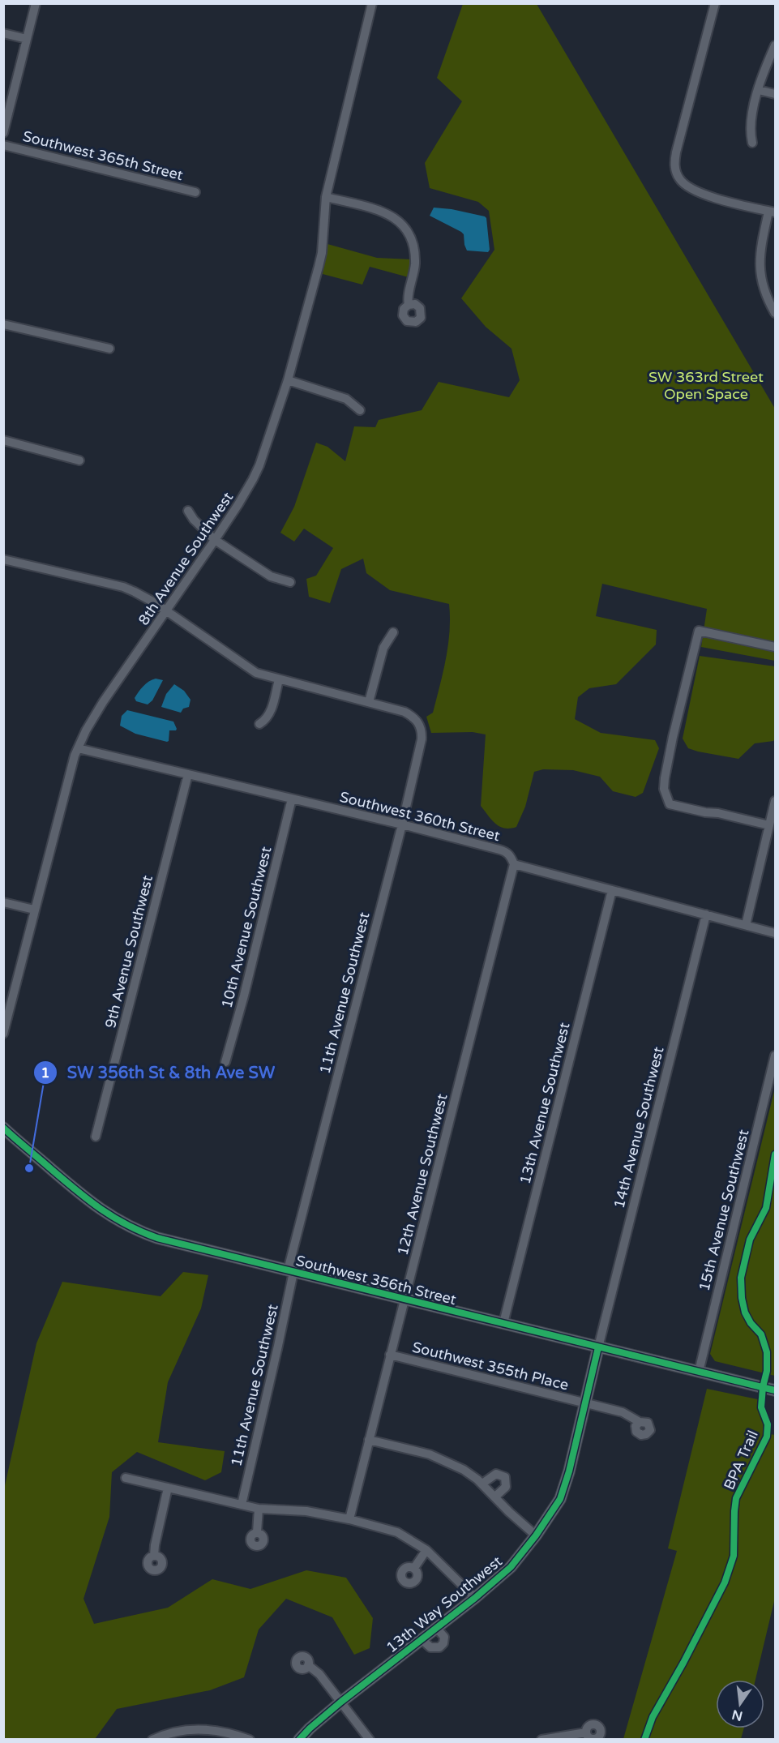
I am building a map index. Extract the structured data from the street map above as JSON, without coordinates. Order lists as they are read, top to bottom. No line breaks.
{"streets":{"main road":["Southwest 356th Street","13th Way Southwest"],"street":["Southwest 365th Street","8th Avenue Southwest","Southwest 360th Street","10th Avenue Southwest","9th Avenue Southwest","11th Avenue Southwest","13th Avenue Southwest","14th Avenue Southwest","12th Avenue Southwest","15th Avenue Southwest","Southwest 355th Place"],"cycle path":["BPA Trail"]},"crossings":[["8th Avenue Southwest","Southwest 360th Street"],["Southwest 360th Street","10th Avenue Southwest"],["Southwest 360th Street","9th Avenue Southwest"],["Southwest 360th Street","11th Avenue Southwest"],["Southwest 360th Street","13th Avenue Southwest"],["Southwest 360th Street","14th Avenue Southwest"],["Southwest 360th Street","12th Avenue Southwest"],["11th Avenue Southwest","Southwest 356th Street"],["13th Avenue Southwest","Southwest 356th Street"],["14th Avenue Southwest","Southwest 356th Street"],["14th Avenue Southwest","13th Way Southwest"],["12th Avenue Southwest","Southwest 356th Street"],["12th Avenue Southwest","Southwest 355th Place"],["15th Avenue Southwest","Southwest 356th Street"],["Southwest 356th Street","13th Way Southwest"],["Southwest 355th Place","13th Way Southwest"]],"parks":["SW 363rd Street Open Space"],"places":["SW 356th St & 8th Ave SW"],"north":"bottom"}
